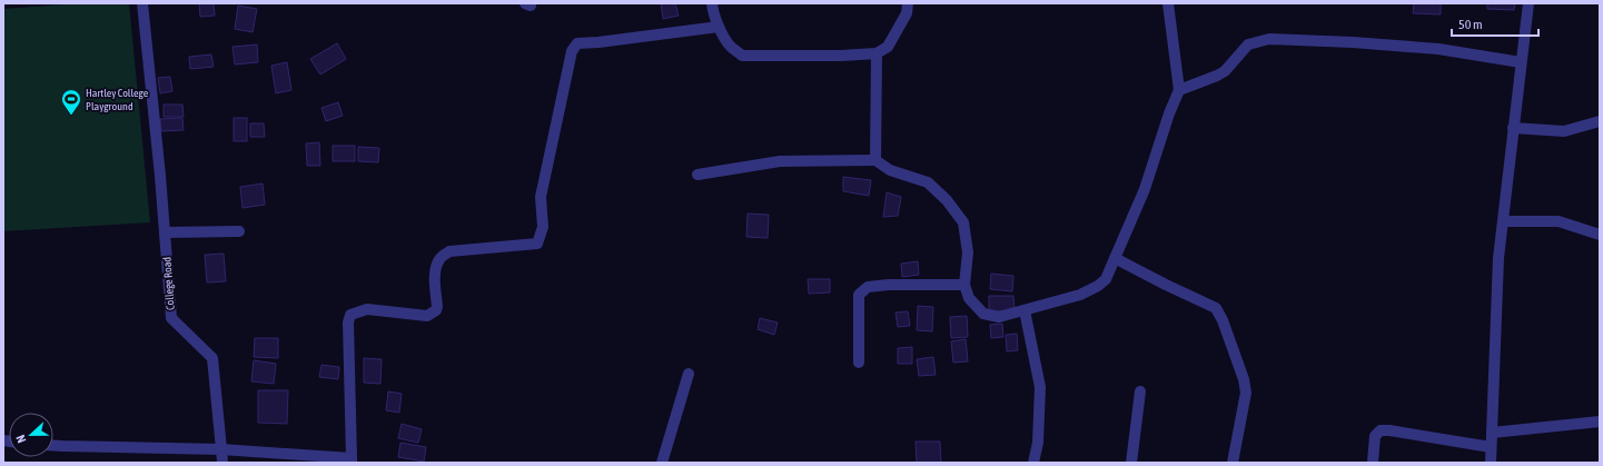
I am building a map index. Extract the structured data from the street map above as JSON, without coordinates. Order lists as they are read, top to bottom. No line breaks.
{"streets":{"street":["College Road"]},"places":{"sports":["Hartley College Playground"]},"scale_bar":"50 m","north":"left"}
